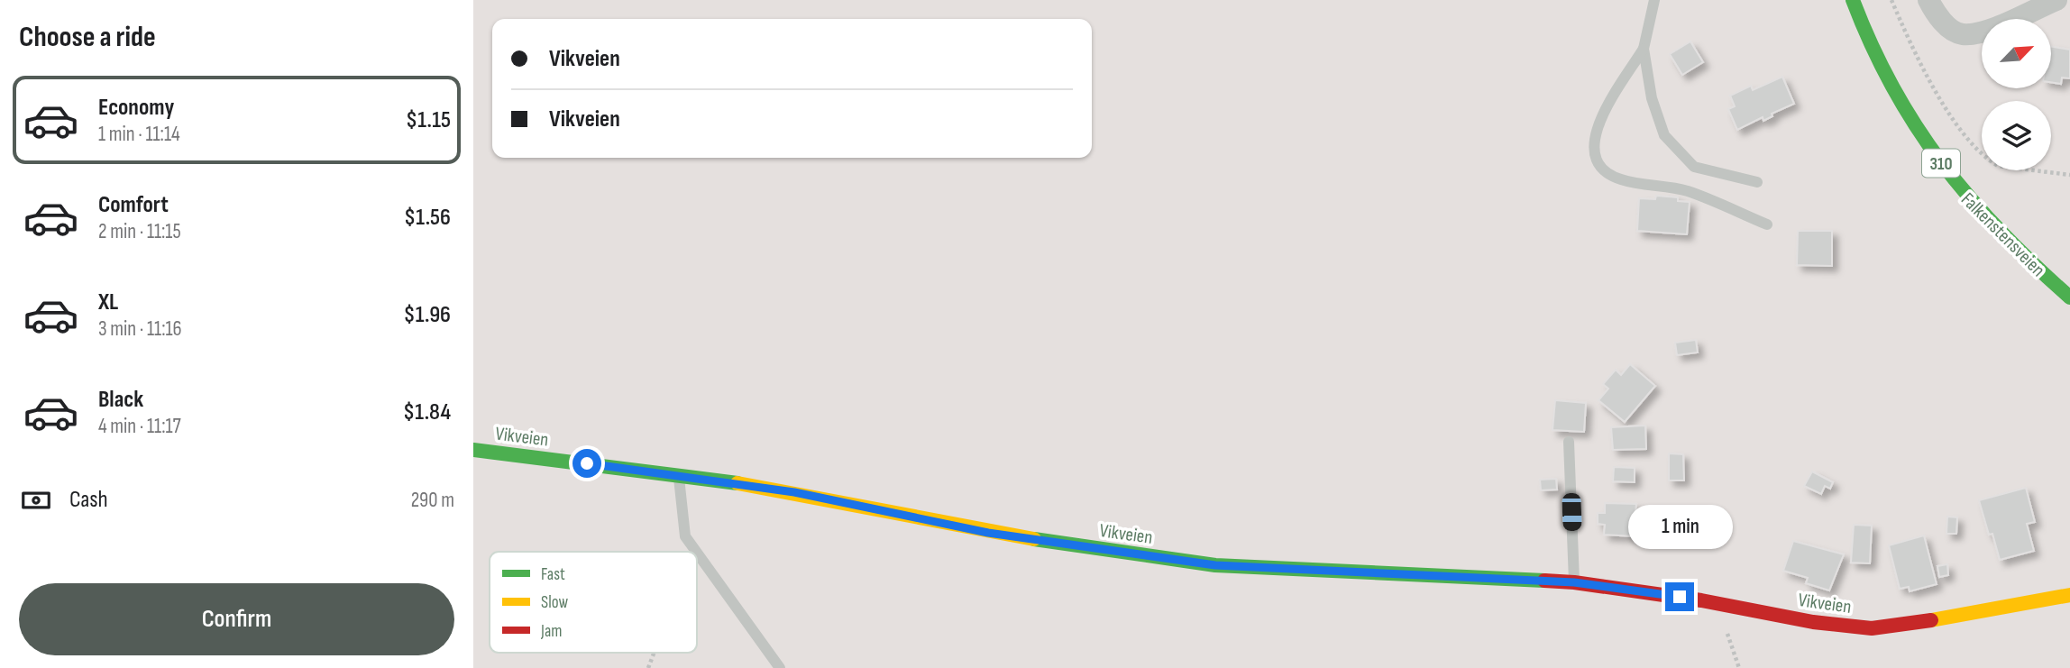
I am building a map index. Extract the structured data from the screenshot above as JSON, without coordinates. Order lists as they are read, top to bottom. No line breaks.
{"streets":{"street":["310","Falkenstensveien","Vikveien"]},"legend":["Fast","Slow","Jam"],"north":"top right","page":{"heading":"Choose a ride","banner":["Vikveien","Vikveien"],"list":[{"name":"Economy","note":"1 min · 11:14","value":"$1.15"},{"name":"Comfort","note":"2 min · 11:15","value":"$1.56"},{"name":"XL","note":"3 min · 11:16","value":"$1.96"},{"name":"Black","note":"4 min · 11:17","value":"$1.84"}],"pay":["Cash","290 m"],"bubble":"1 min","buttons":"Confirm"}}
